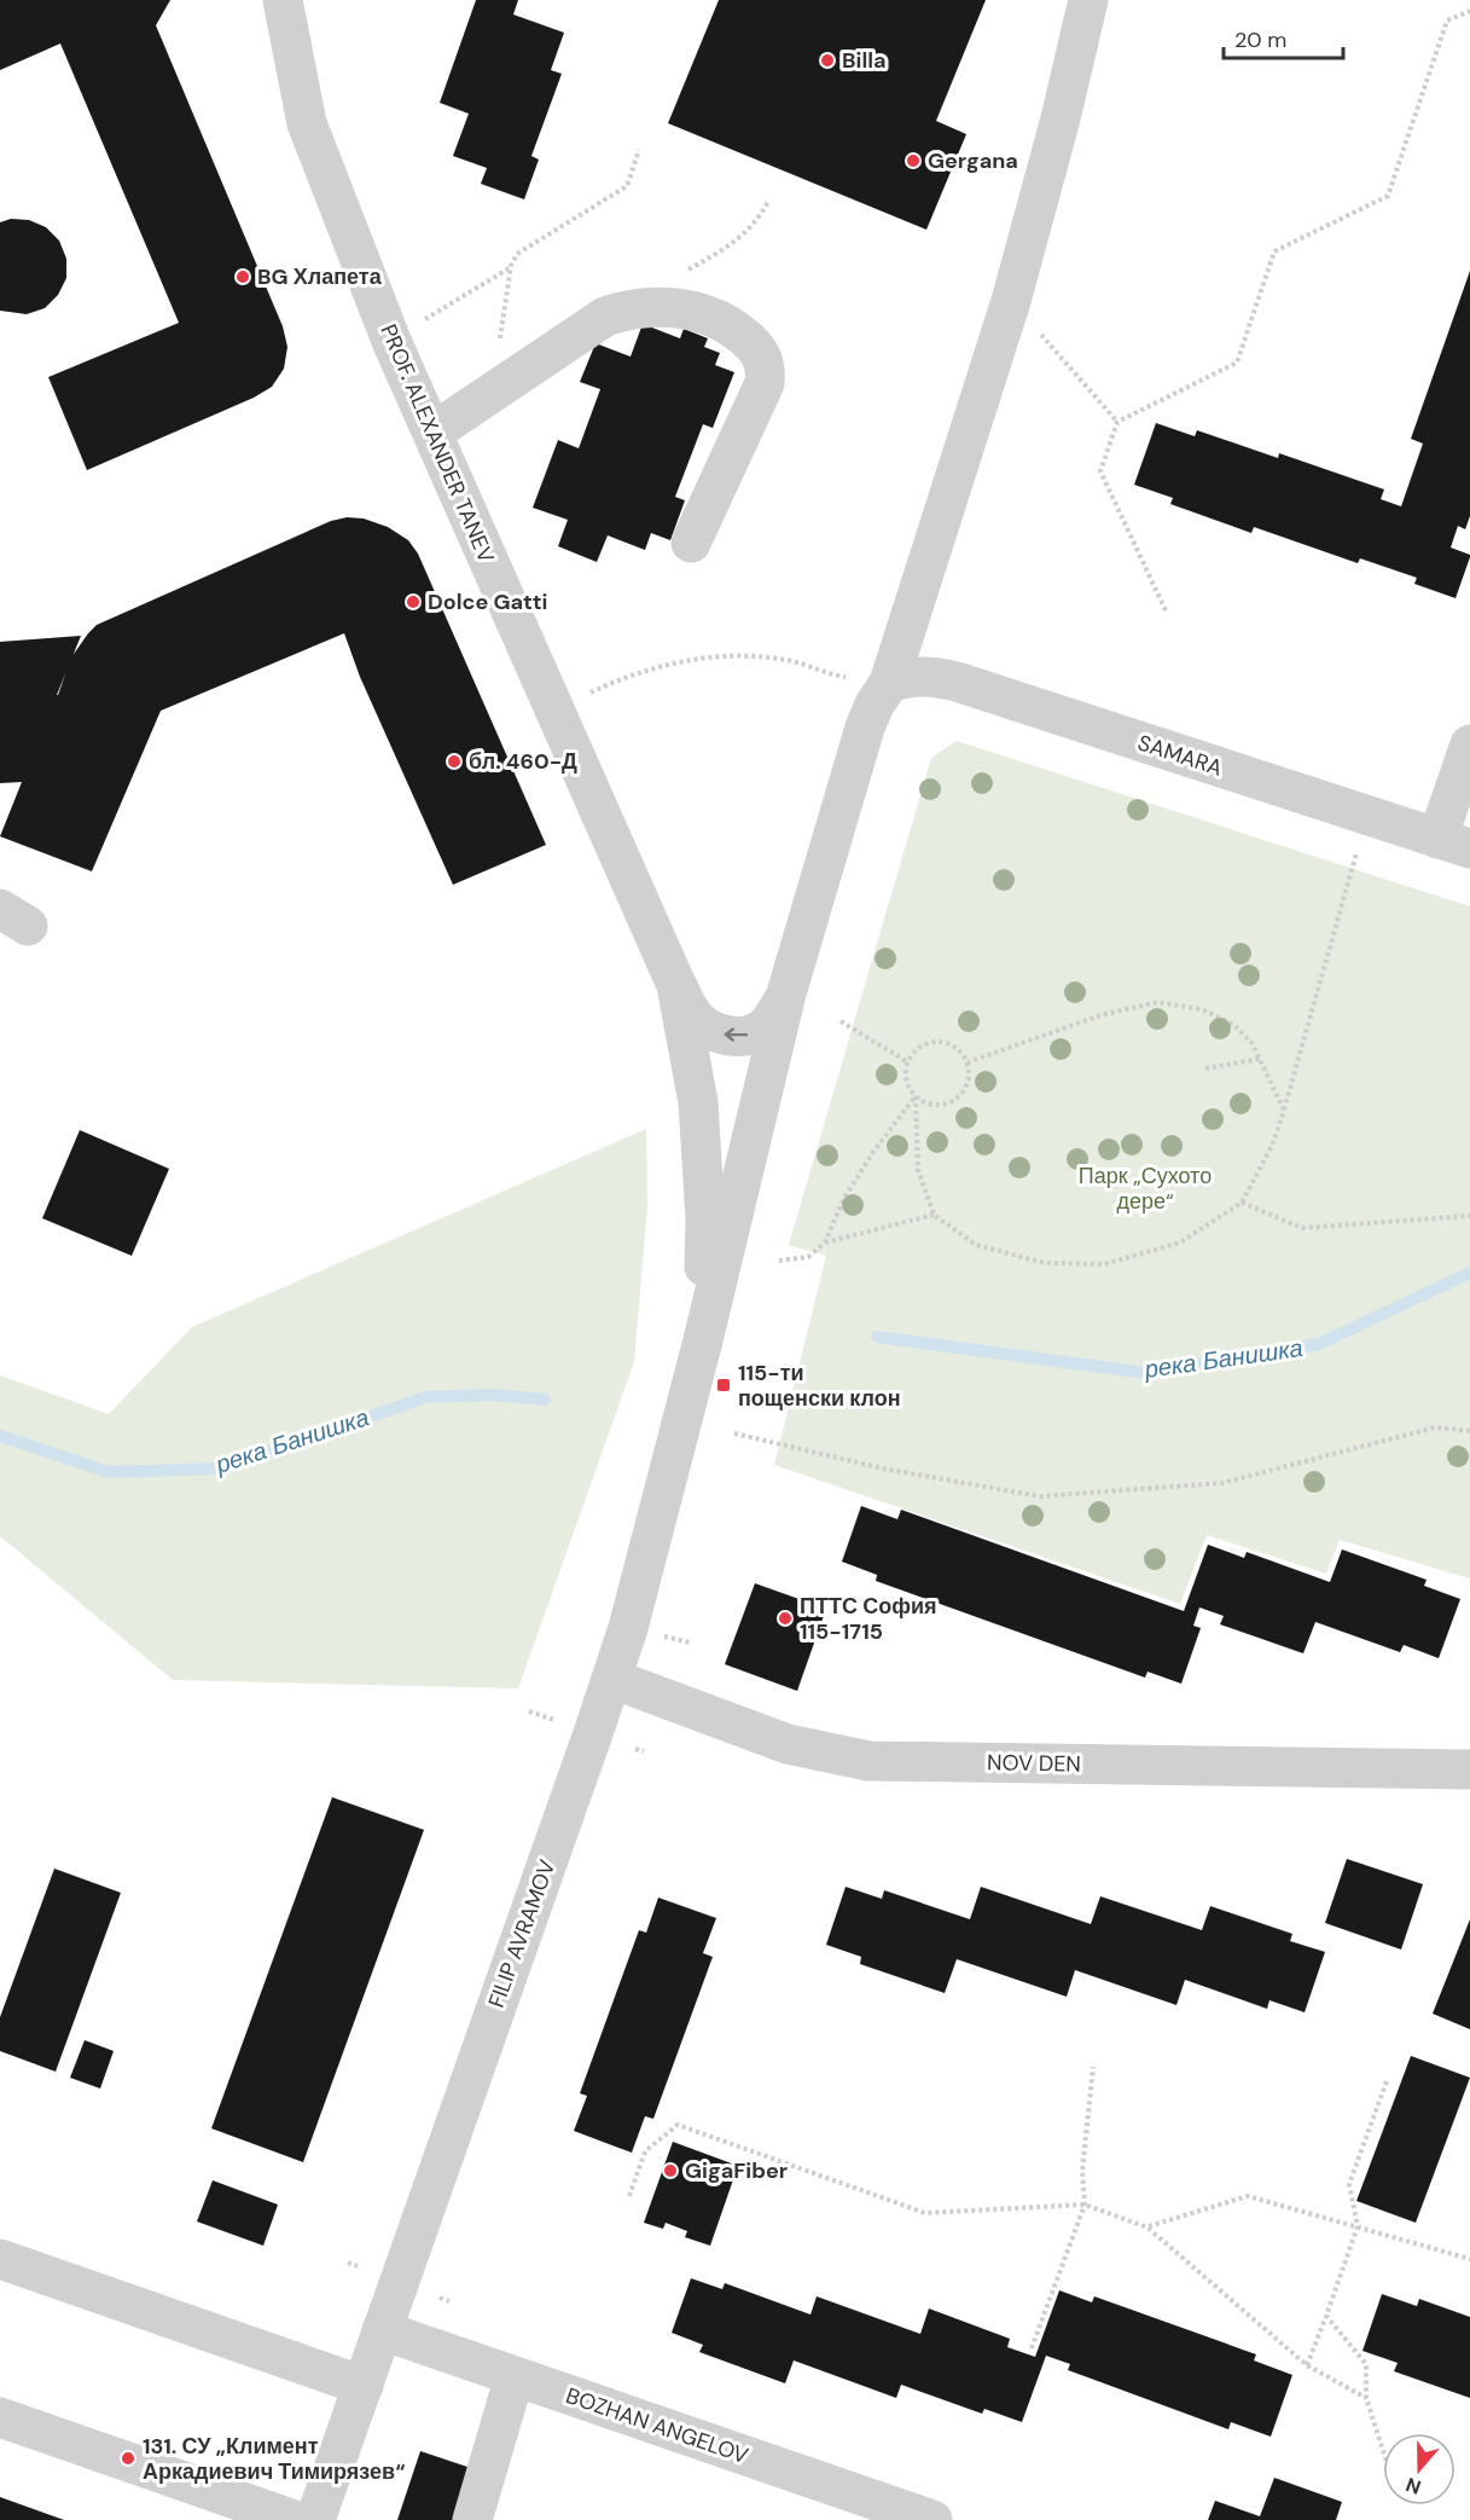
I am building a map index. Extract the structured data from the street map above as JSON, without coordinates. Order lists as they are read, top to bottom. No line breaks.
{"streets":{"street":["PROF. ALEXANDER TANEV","SAMARA","NOV DEN","FILIP AVRAMOV","BOZHAN ANGELOV"]},"crossings":[["PROF. ALEXANDER TANEV","FILIP AVRAMOV"],["NOV DEN","FILIP AVRAMOV"],["FILIP AVRAMOV","BOZHAN ANGELOV"]],"water":["река Банишка"],"parks":["Парк „Сухото дере“"],"places":{"other":["Billa","Gergana","BG Хлапета","Dolce Gatti","бл. 460-Д","ПТТС София 115-1715","GigaFiber","131. СУ „Климент Аркадиевич Тимирязев“"],"transit":["115-ти пощенски клон"]},"scale_bar":"20 m","north":"bottom"}
